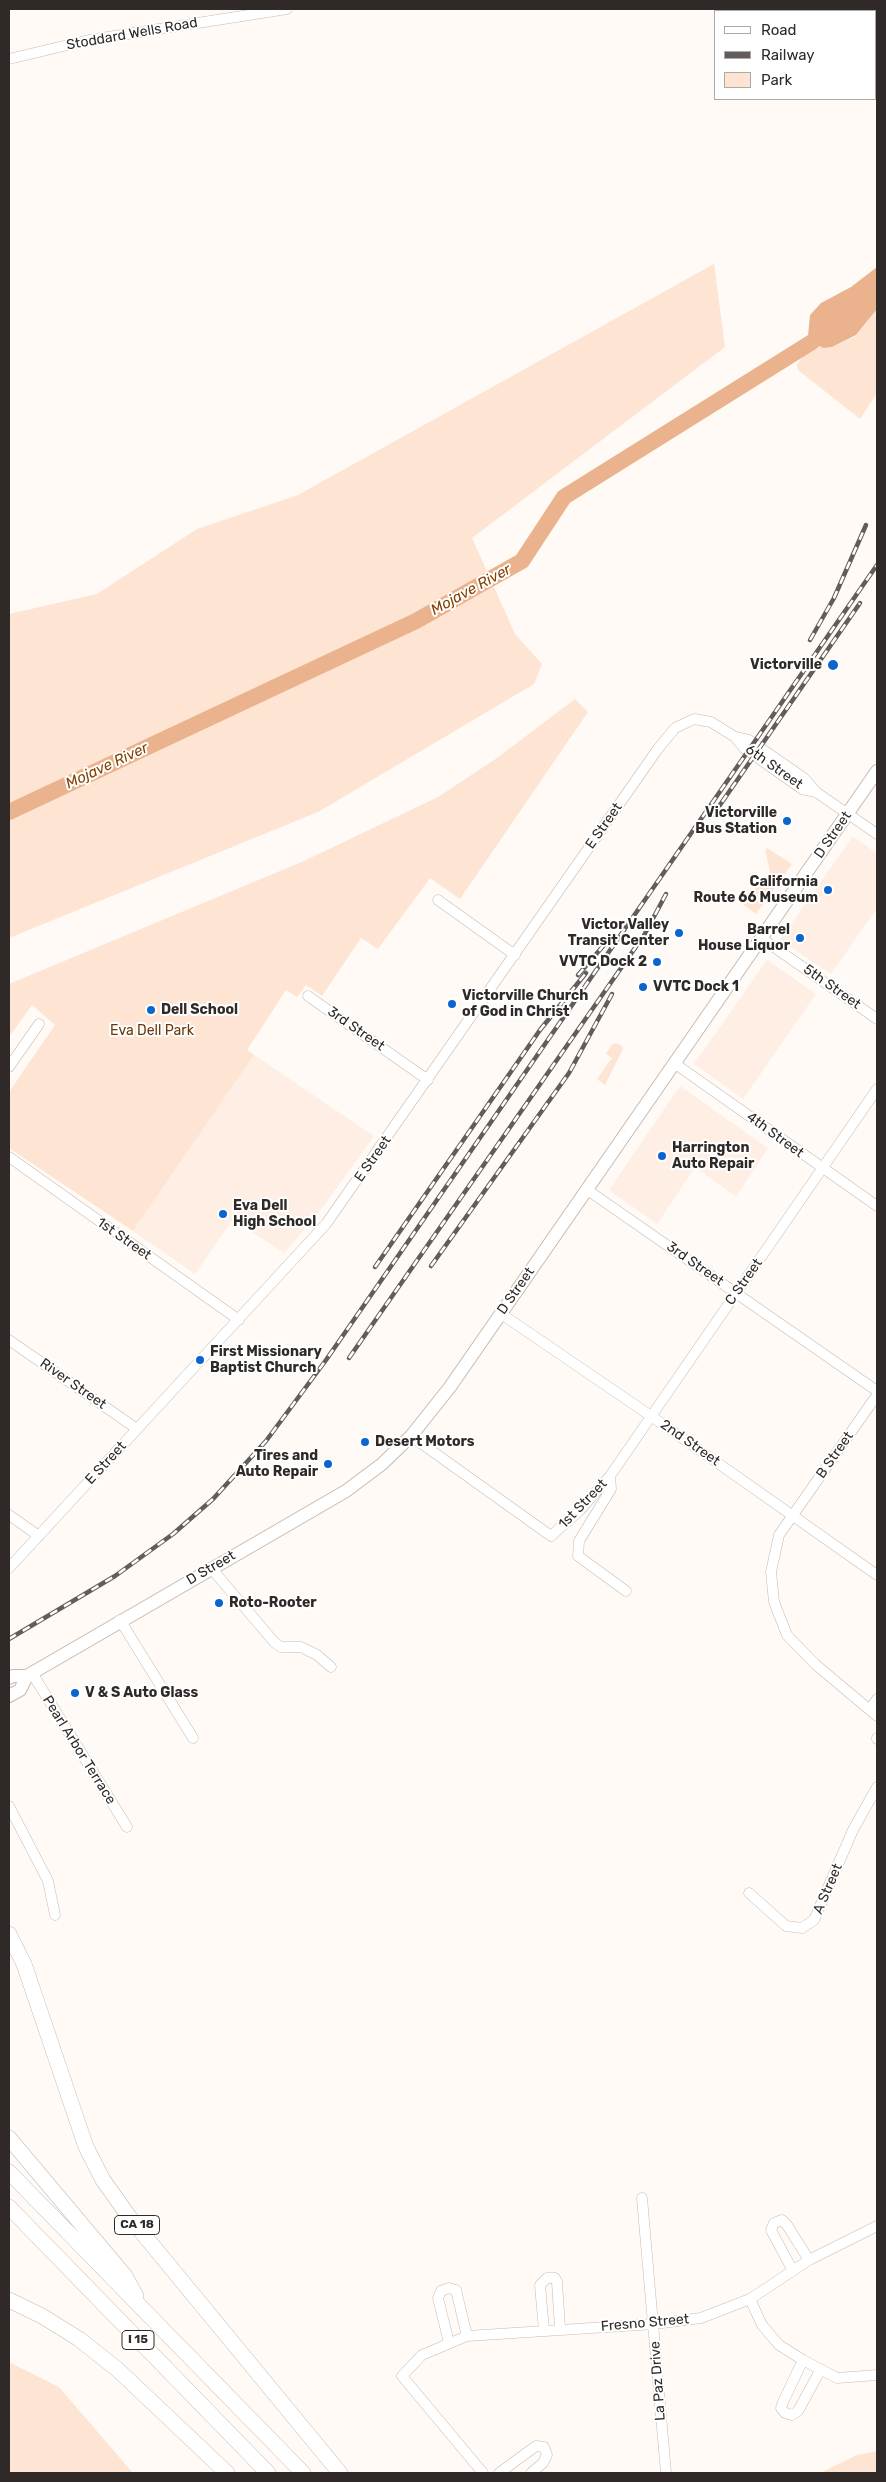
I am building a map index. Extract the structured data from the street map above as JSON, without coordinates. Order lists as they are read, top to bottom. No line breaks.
{"streets":{"highway":["CA 18","I 15"],"main road":["D Street"],"street":["Stoddard Wells Road","6th Street","E Street","5th Street","3rd Street","4th Street","1st Street","C Street","River Street","2nd Street","B Street","Pearl Arbor Terrace","A Street","Fresno Street","La Paz Drive"]},"crossings":[["6th Street","E Street"],["6th Street","D Street"],["E Street","3rd Street"],["E Street","1st Street"],["E Street","River Street"],["D Street","5th Street"],["D Street","3rd Street"],["D Street","4th Street"],["D Street","1st Street"],["D Street","2nd Street"],["D Street","Pearl Arbor Terrace"],["3rd Street","C Street"],["3rd Street","B Street"],["4th Street","C Street"],["1st Street","C Street"],["C Street","2nd Street"],["2nd Street","B Street"],["Fresno Street","La Paz Drive"]],"water":["Mojave River"],"parks":["Eva Dell Park"],"places":["Victorville","Victorville Bus Station","California Route 66 Museum","Victor Valley Transit Center","Barrel House Liquor","VVTC Dock 2","VVTC Dock 1","Victorville Church of God in Christ","Dell School","Harrington Auto Repair","Eva Dell High School","First Missionary Baptist Church","Desert Motors","Tires and Auto Repair","Roto-Rooter","V & S Auto Glass"],"legend":["Road","Railway","Park"]}
